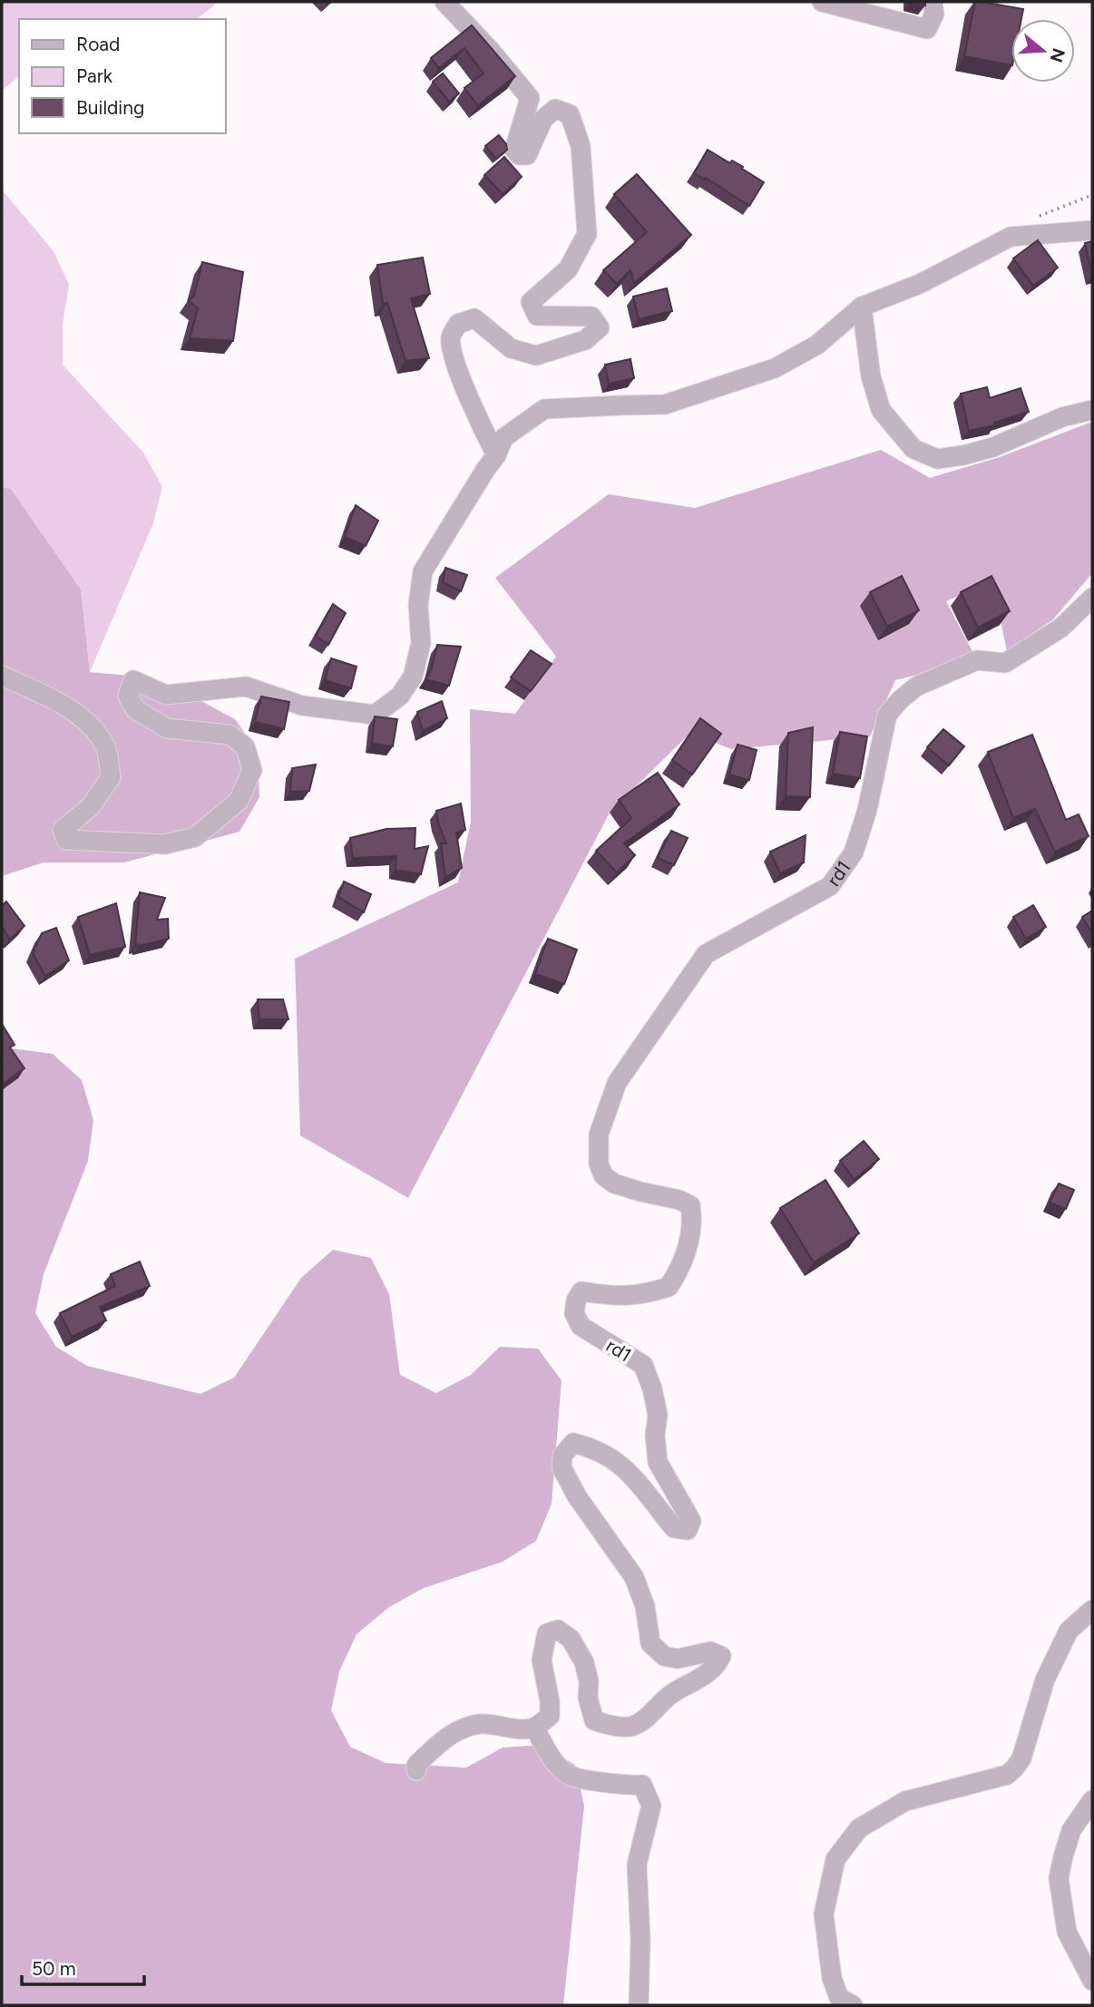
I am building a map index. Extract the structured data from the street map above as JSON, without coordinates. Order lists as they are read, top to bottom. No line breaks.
{"streets":{"street":["rd1"]},"legend":["Road","Park","Building"],"scale_bar":"50 m","north":"right"}
